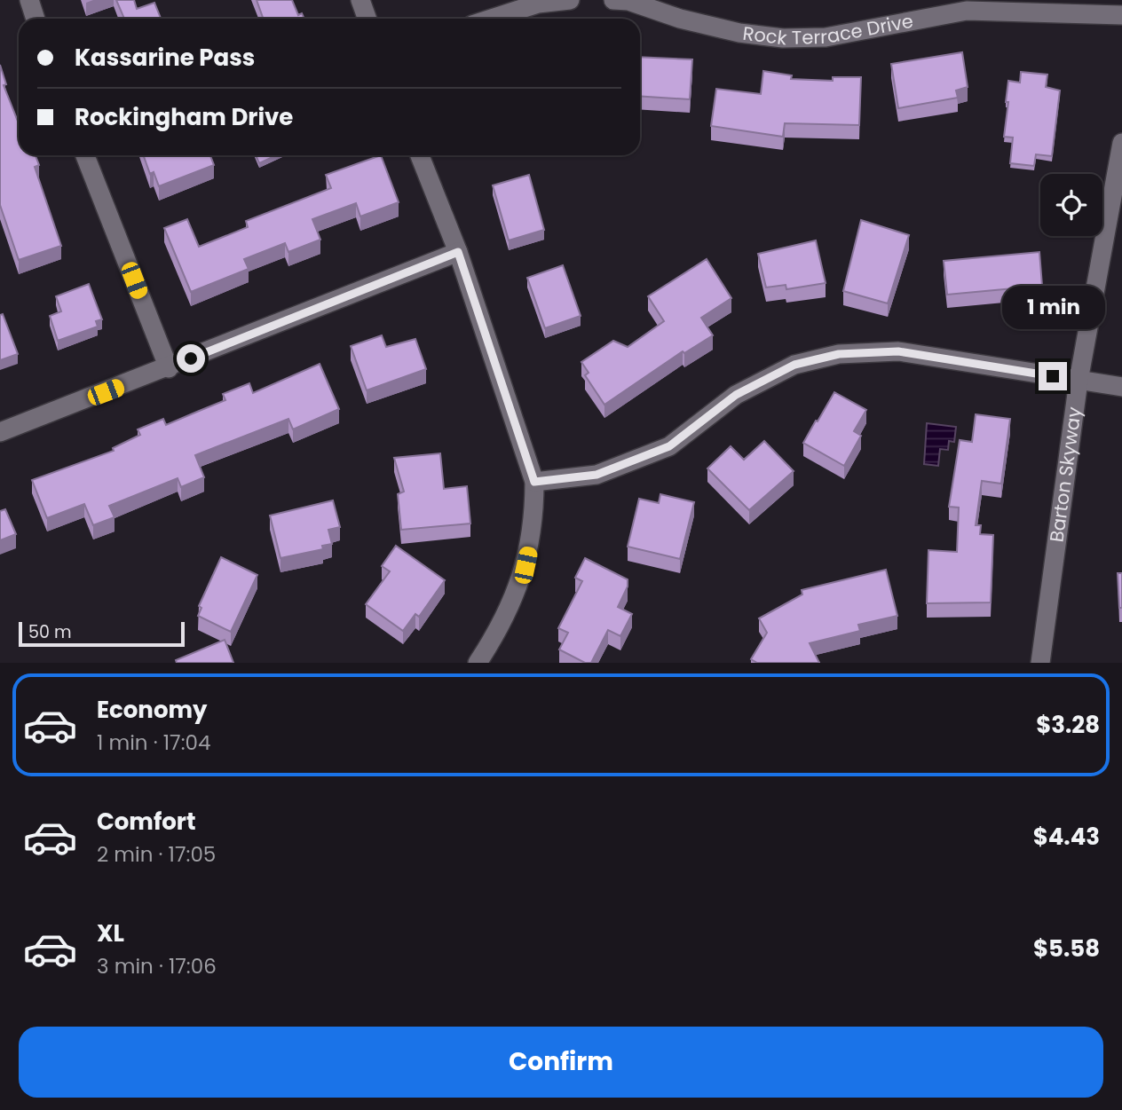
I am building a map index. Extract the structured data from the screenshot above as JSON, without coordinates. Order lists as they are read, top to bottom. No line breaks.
{"streets":{"street":["Rock Terrace Drive","Barton Skyway"]},"scale_bar":"50 m","page":{"banner":["Kassarine Pass","Rockingham Drive"],"bubble":"1 min","scale":"50 m","list":[{"name":"Economy","note":"1 min · 17:04","value":"$3.28"},{"name":"Comfort","note":"2 min · 17:05","value":"$4.43"},{"name":"XL","note":"3 min · 17:06","value":"$5.58"}],"buttons":"Confirm"}}
